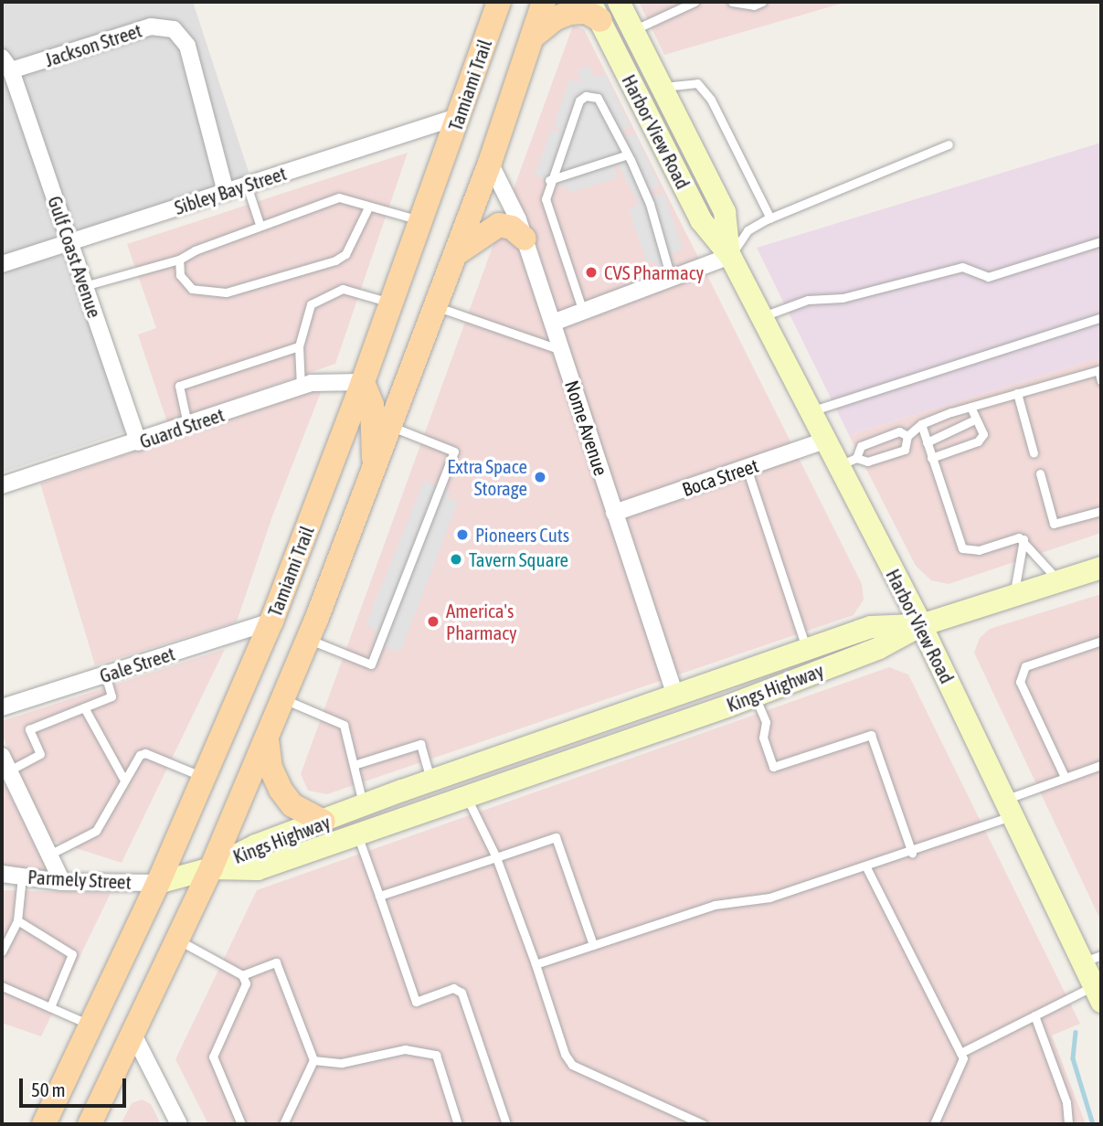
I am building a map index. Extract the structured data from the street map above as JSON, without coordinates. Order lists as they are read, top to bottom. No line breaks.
{"streets":{"main road":["Tamiami Trail","Harbor View Road","Kings Highway"],"street":["Jackson Street","Sibley Bay Street","Gulf Coast Avenue","Guard Street","Nome Avenue","Boca Street","Gale Street","Parmely Street"]},"crossings":[["Jackson Street","Sibley Bay Street"],["Jackson Street","Gulf Coast Avenue"],["Tamiami Trail","Sibley Bay Street"],["Tamiami Trail","Guard Street"],["Tamiami Trail","Gale Street"],["Tamiami Trail","Parmely Street"],["Harbor View Road","Boca Street"],["Harbor View Road","Kings Highway"],["Sibley Bay Street","Gulf Coast Avenue"],["Gulf Coast Avenue","Guard Street"],["Nome Avenue","Boca Street"],["Nome Avenue","Kings Highway"]],"places":["CVS Pharmacy","Extra Space Storage","Pioneers Cuts","Tavern Square","America's Pharmacy"],"scale_bar":"50 m"}
